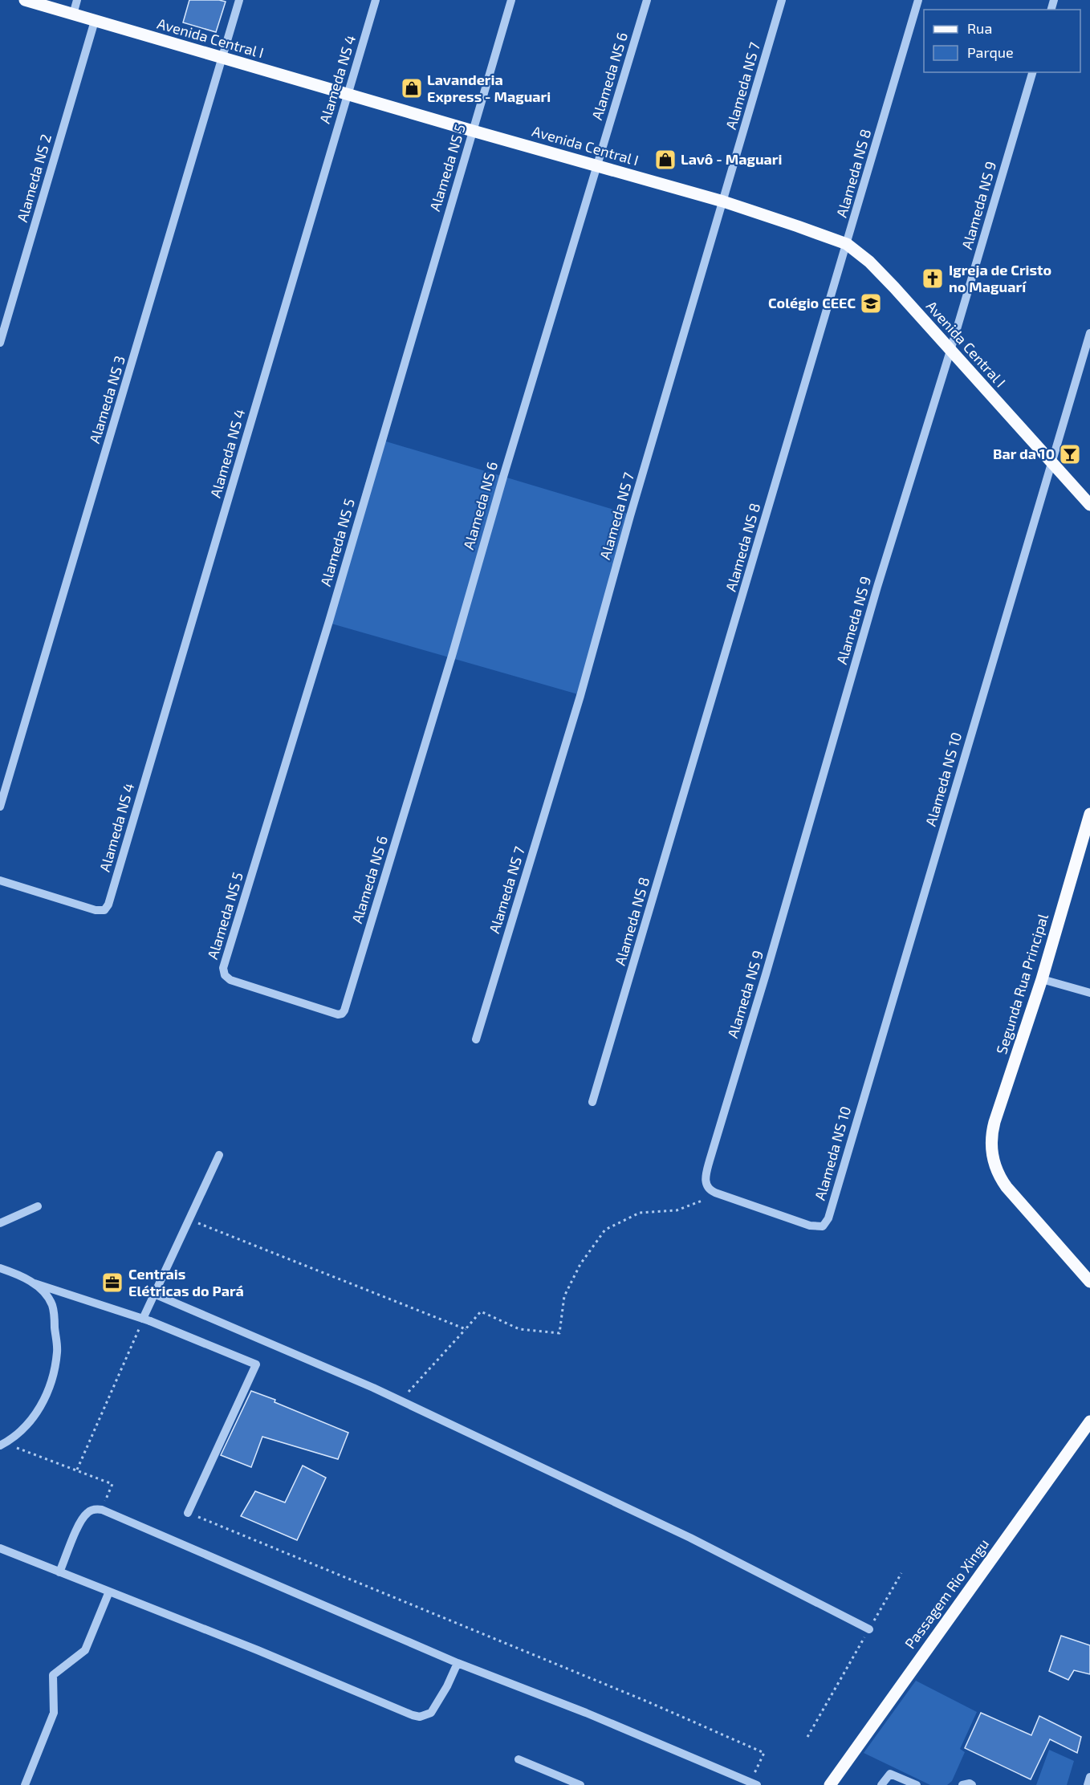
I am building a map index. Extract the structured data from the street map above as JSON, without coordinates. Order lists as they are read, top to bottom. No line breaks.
{"streets":{"main road":["Avenida Central I","Segunda Rua Principal","Passagem Rio Xingu"],"street":["Alameda NS 6","Alameda NS 4","Alameda NS 7","Alameda NS 5","Alameda NS 8","Alameda NS 2","Alameda NS 9","Alameda NS 3","Alameda NS 10"]},"crossings":[["Avenida Central I","Alameda NS 6"],["Avenida Central I","Alameda NS 4"],["Avenida Central I","Alameda NS 7"],["Avenida Central I","Alameda NS 5"],["Avenida Central I","Alameda NS 8"],["Avenida Central I","Alameda NS 2"],["Avenida Central I","Alameda NS 9"],["Avenida Central I","Alameda NS 3"],["Avenida Central I","Alameda NS 10"],["Alameda NS 6","Alameda NS 5"],["Alameda NS 9","Alameda NS 10"]],"places":{"shop":["Lavanderia Express - Maguari","Lavô - Maguari"],"church":["Igreja de Cristo no Maguarí"],"school or university":["Colégio CEEC"],"bar":["Bar da 10"],"office":["Centrais Elétricas do Pará"]},"legend":["Rua","Parque"]}
